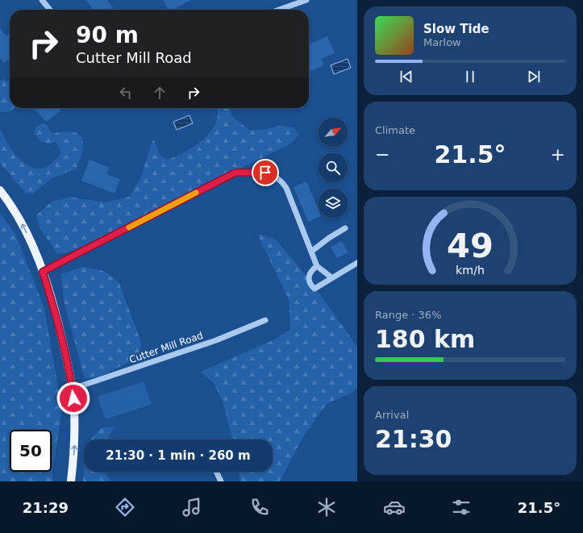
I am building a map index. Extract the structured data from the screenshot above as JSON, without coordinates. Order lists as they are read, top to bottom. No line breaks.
{"streets":{"street":["Cutter Mill Road"]},"north":"top right","page":{"turn":["90 m","Cutter Mill Road"],"song":["Slow Tide","Marlow"],"tile":["Climate",["Range · 36%","180 km"],["Arrival","21:30"]],"heat":["−","21.5°","+"],"limit":"50","trip":"21:30 · 1 min · 260 m","tabs":["21:29","21.5°"],"gauge":["49","km/h"]}}
